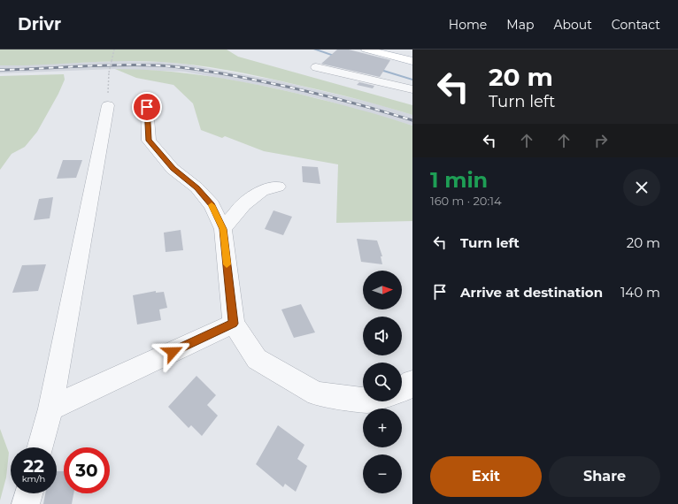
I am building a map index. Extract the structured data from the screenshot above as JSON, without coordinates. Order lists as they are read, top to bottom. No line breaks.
{"north":"right","page":{"header":"Drivr","nav":["Home","Map","About","Contact"],"turn":["20 m","Turn left"],"heading":["1 min","160 m · 20:14"],"list":[{"name":"Turn left","value":"20 m"},{"name":"Arrive at destination","value":"140 m"}],"map_buttons":["+","−"],"speed":"22 km/h","limit":"30","buttons":["Exit","Share"]}}
